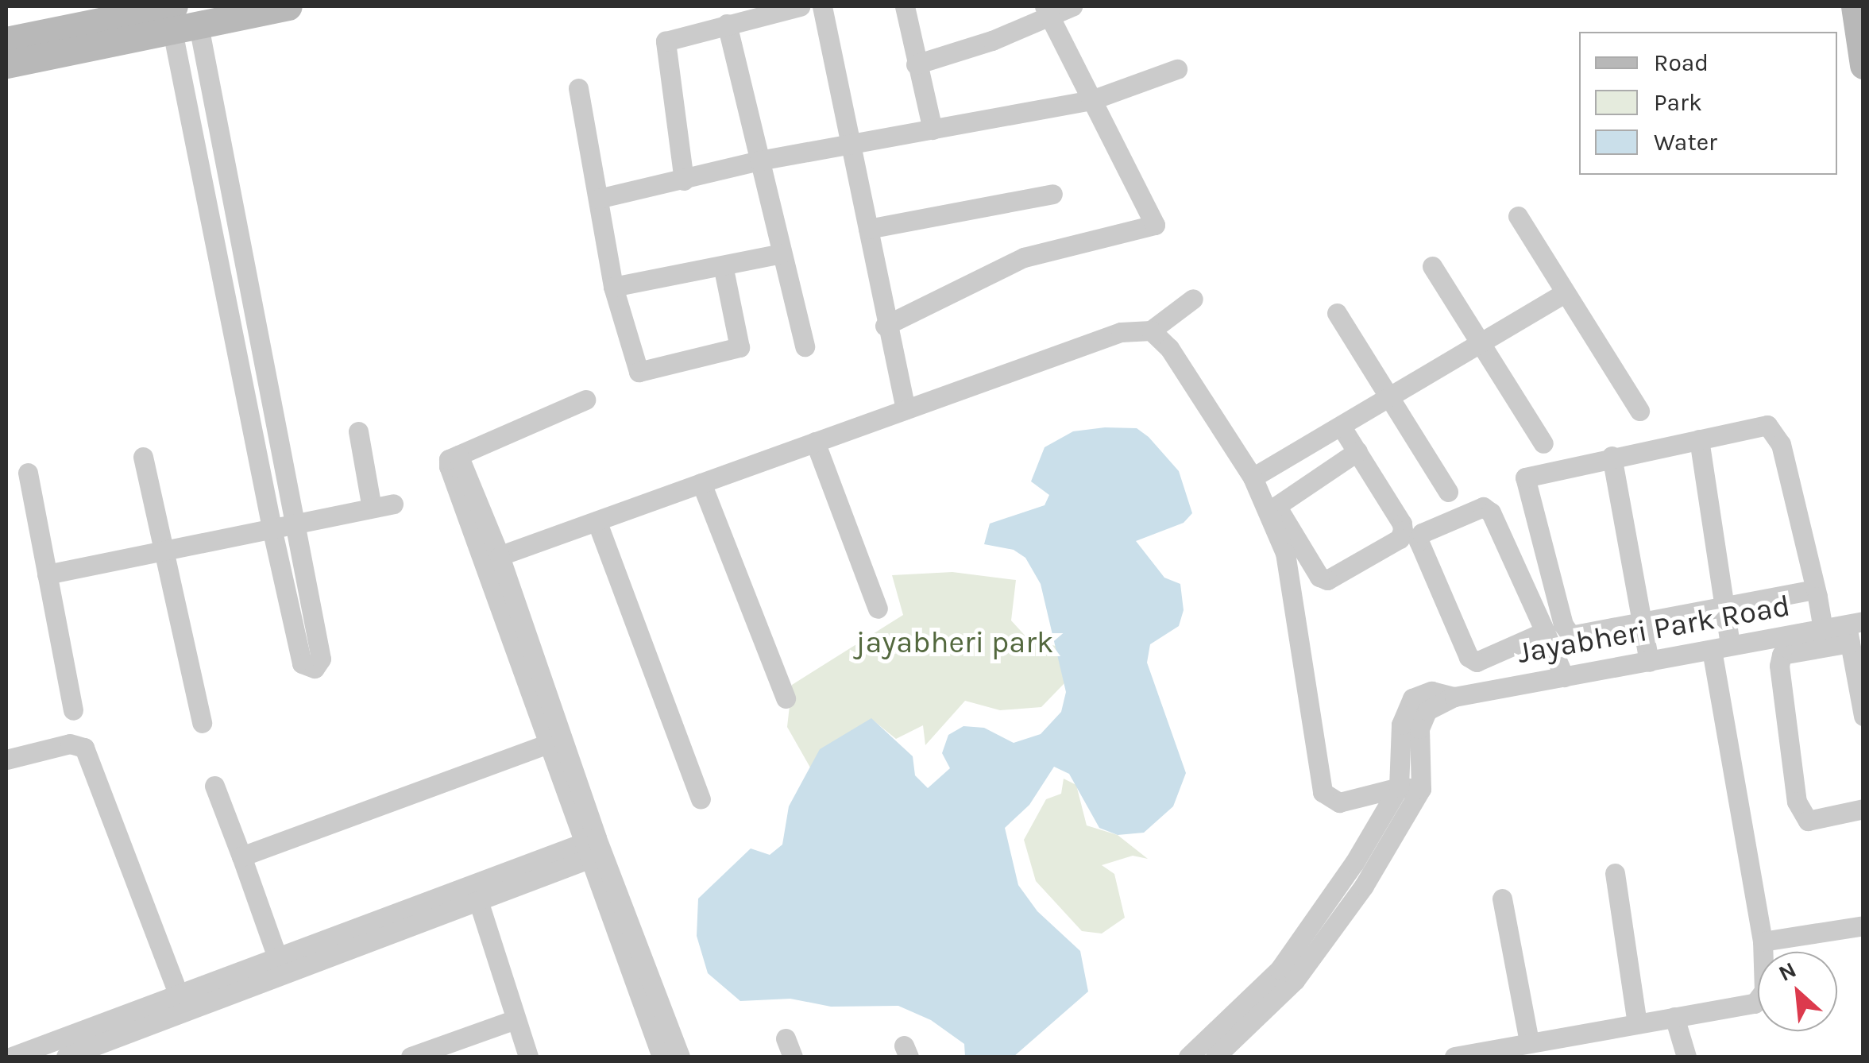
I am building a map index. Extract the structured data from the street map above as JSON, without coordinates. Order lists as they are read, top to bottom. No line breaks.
{"streets":{"street":["Jayabheri Park Road"]},"parks":["jayabheri park"],"legend":["Road","Park","Water"],"north":"top left"}
